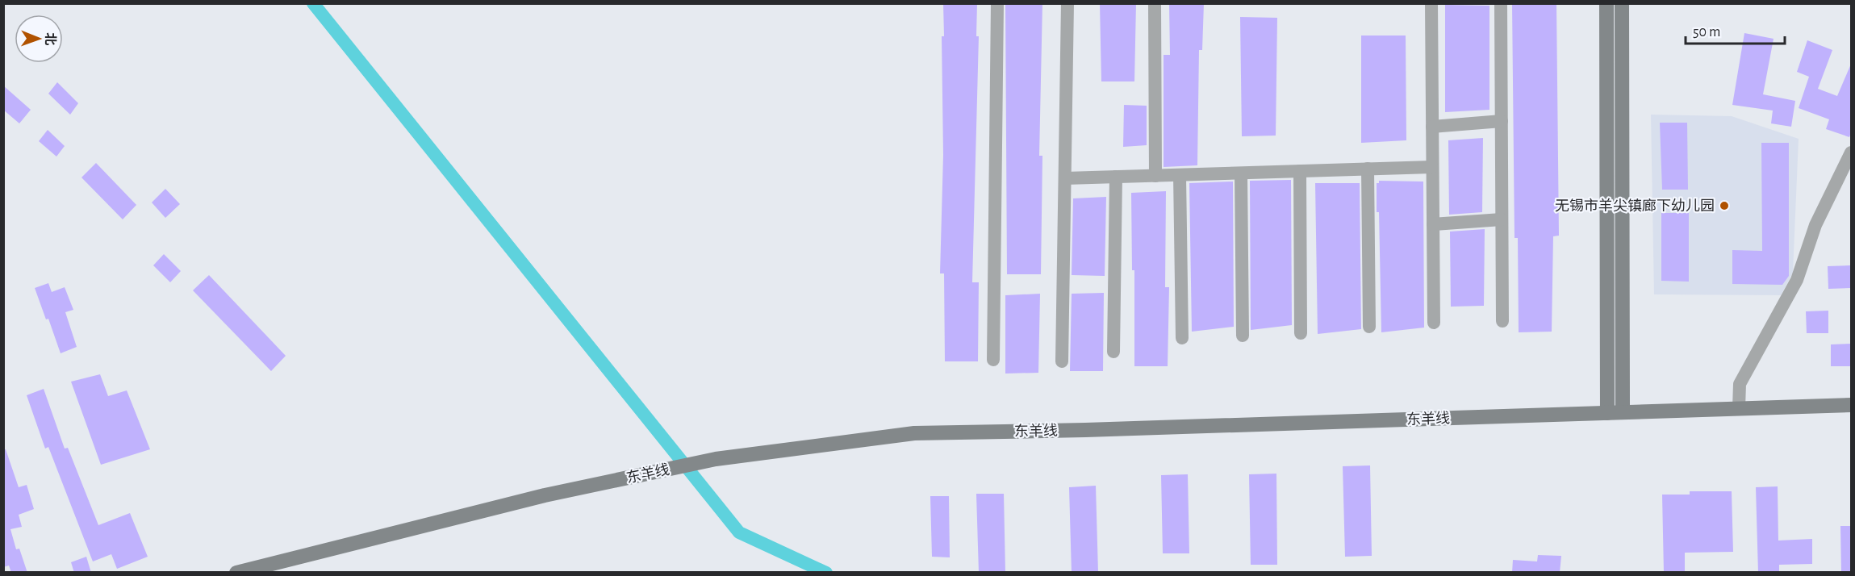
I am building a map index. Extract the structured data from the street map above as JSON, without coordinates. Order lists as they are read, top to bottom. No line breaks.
{"streets":{"main road":["东羊线"]},"places":["无锡市羊尖镇廊下幼儿园"],"scale_bar":"50 m","north":"right"}
